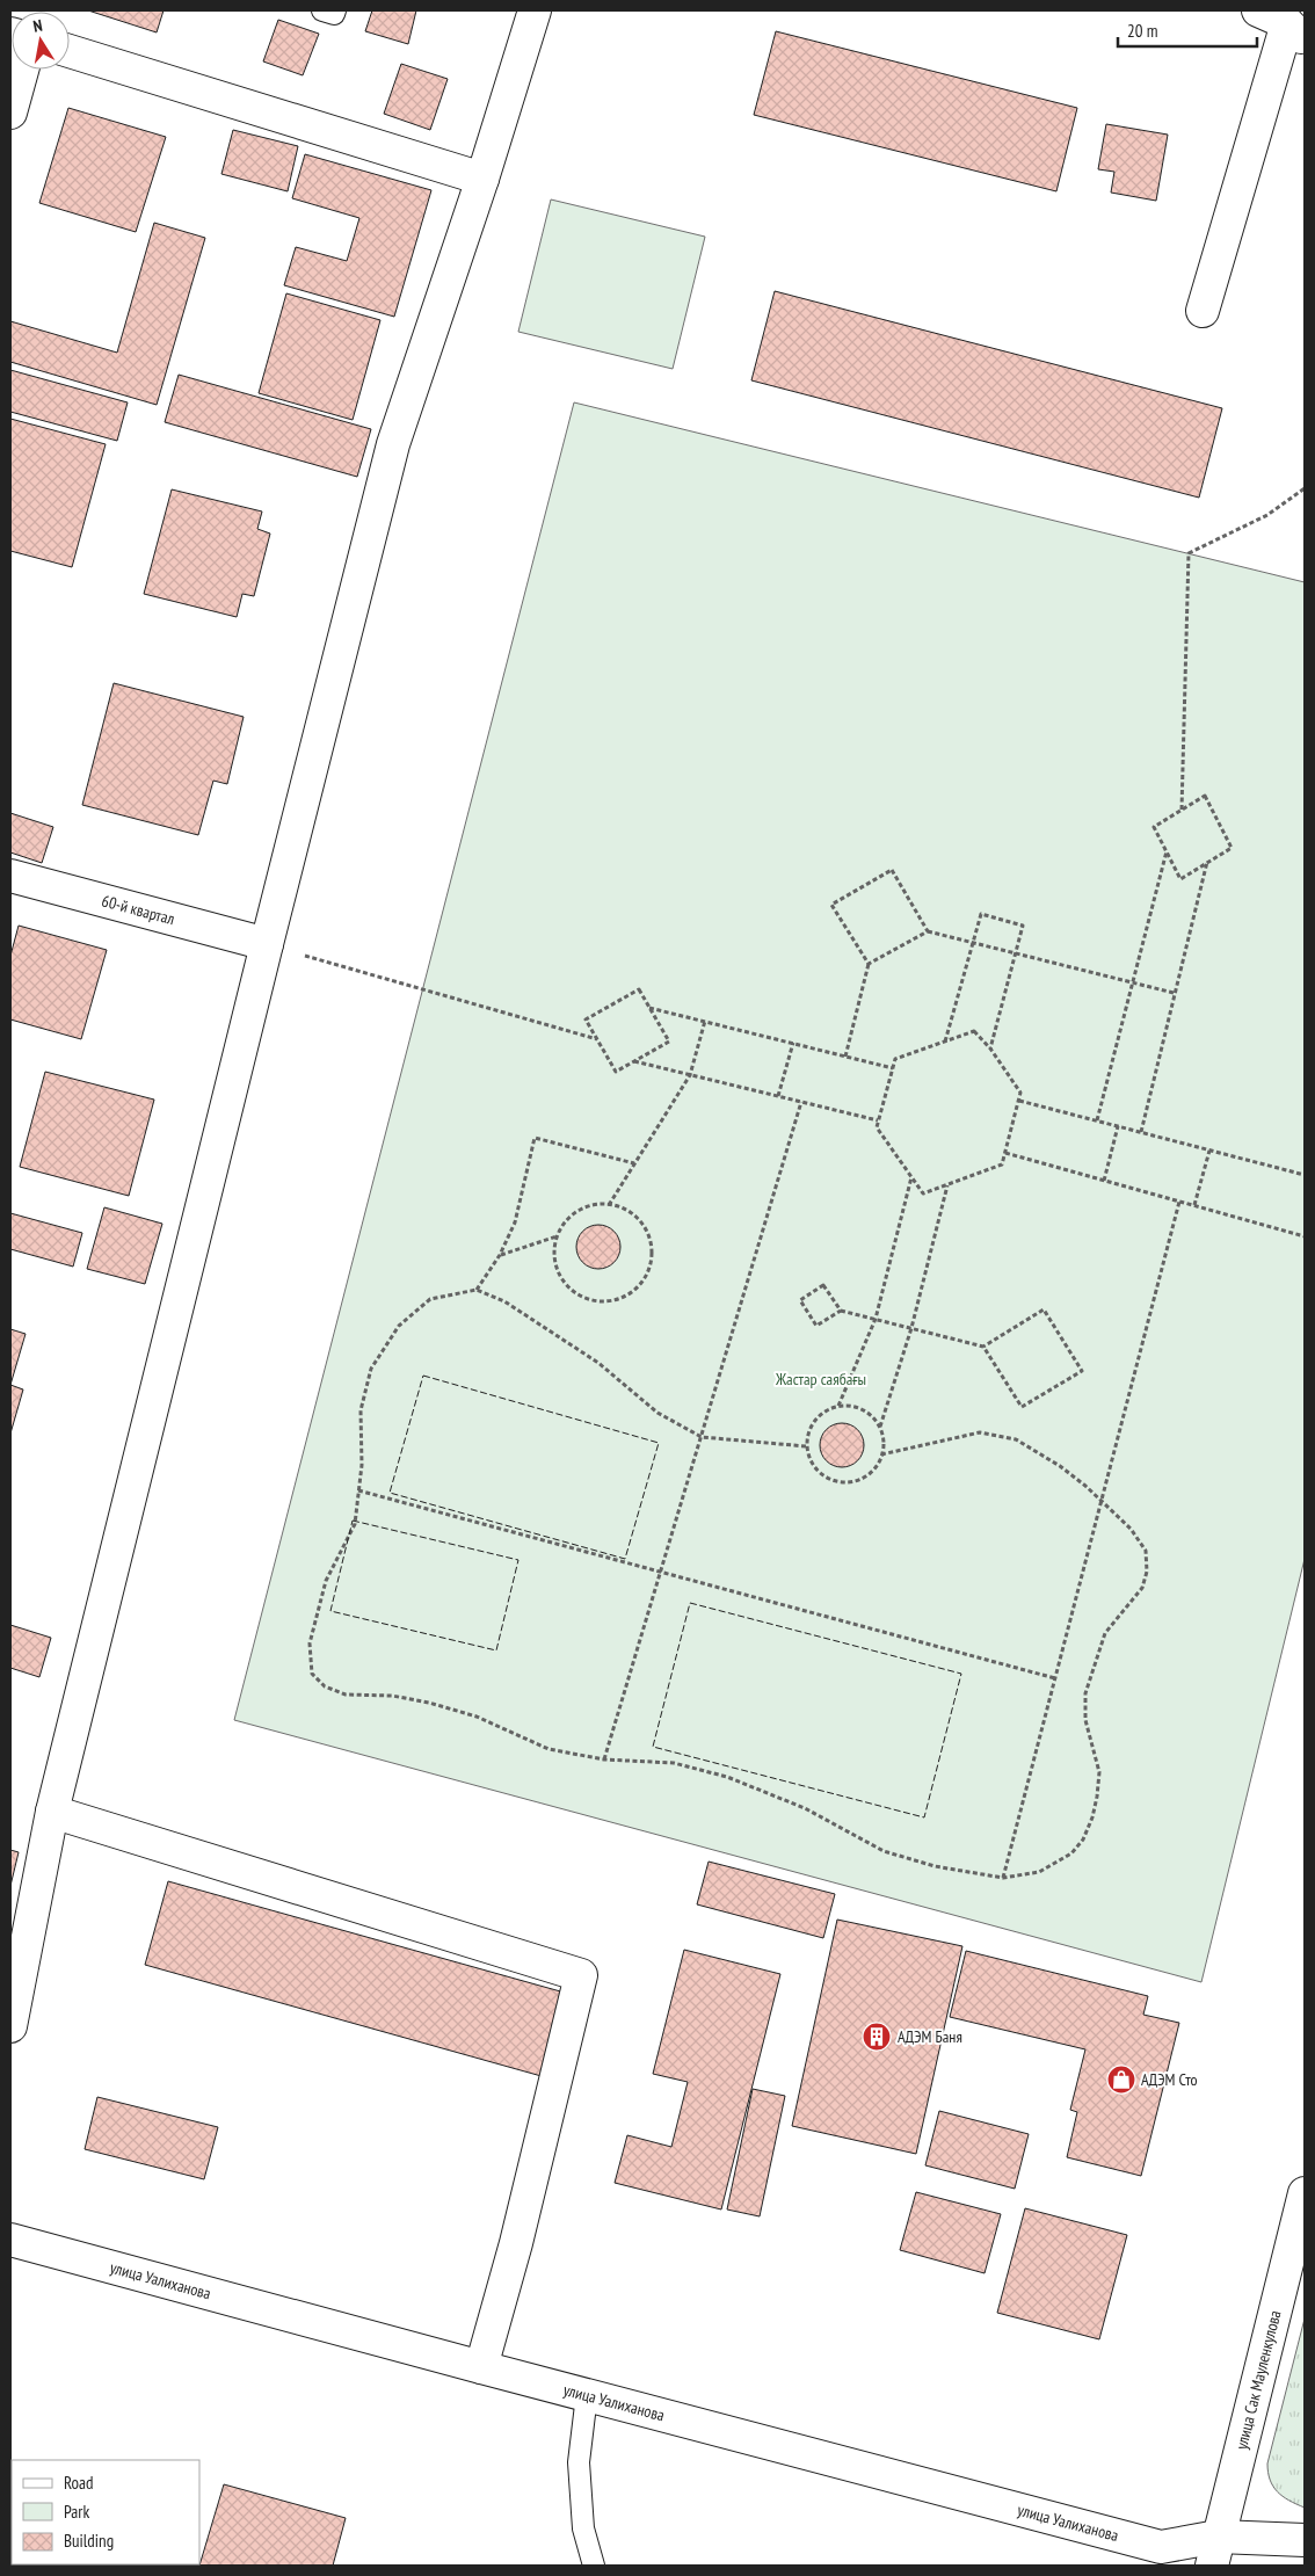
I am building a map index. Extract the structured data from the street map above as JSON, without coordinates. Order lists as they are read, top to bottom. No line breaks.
{"streets":{"street":["60-й квартал","улица Уалиханова","улица Сак Мауленкулова"]},"crossings":[["улица Уалиханова","улица Сак Мауленкулова"]],"parks":["Жастар саябағы"],"places":{"building":["АДЭМ Баня"],"shop":["АДЭМ Сто"]},"legend":["Road","Park","Building"],"scale_bar":"20 m","north":"top"}
